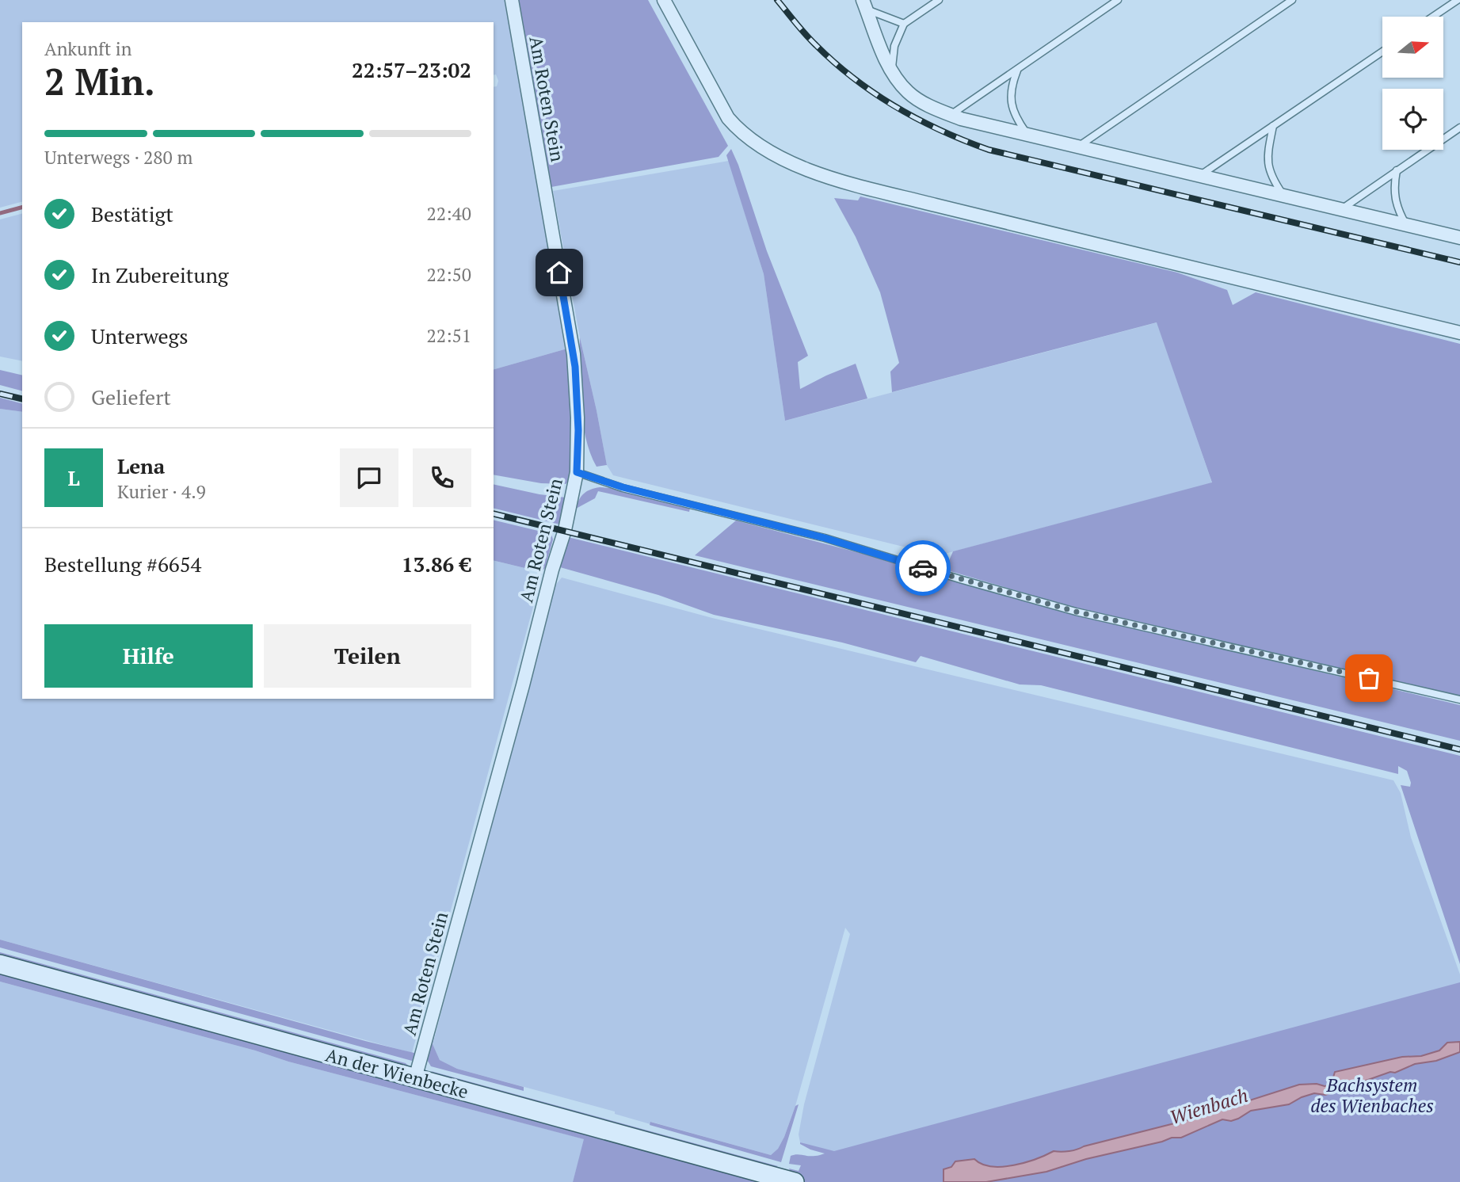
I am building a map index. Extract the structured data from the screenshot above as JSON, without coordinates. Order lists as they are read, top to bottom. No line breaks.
{"streets":{"street":["Am Roten Stein","An der Wienbecke"]},"crossings":[["Am Roten Stein","An der Wienbecke"]],"water":["Wienbach"],"parks":["Bachsystem des Wienbaches"],"north":"right","page":{"heading":["2 Min.","Ankunft in","22:57–23:02"],"panel":["Lena","Kurier · 4.9","Bestellung #6654","13.86 €"],"bar":"Unterwegs · 280 m","list":[["Bestätigt","22:40"],["In Zubereitung","22:50"],["Unterwegs","22:51"],"Geliefert"],"round":"L","buttons":["Hilfe","Teilen"]}}
